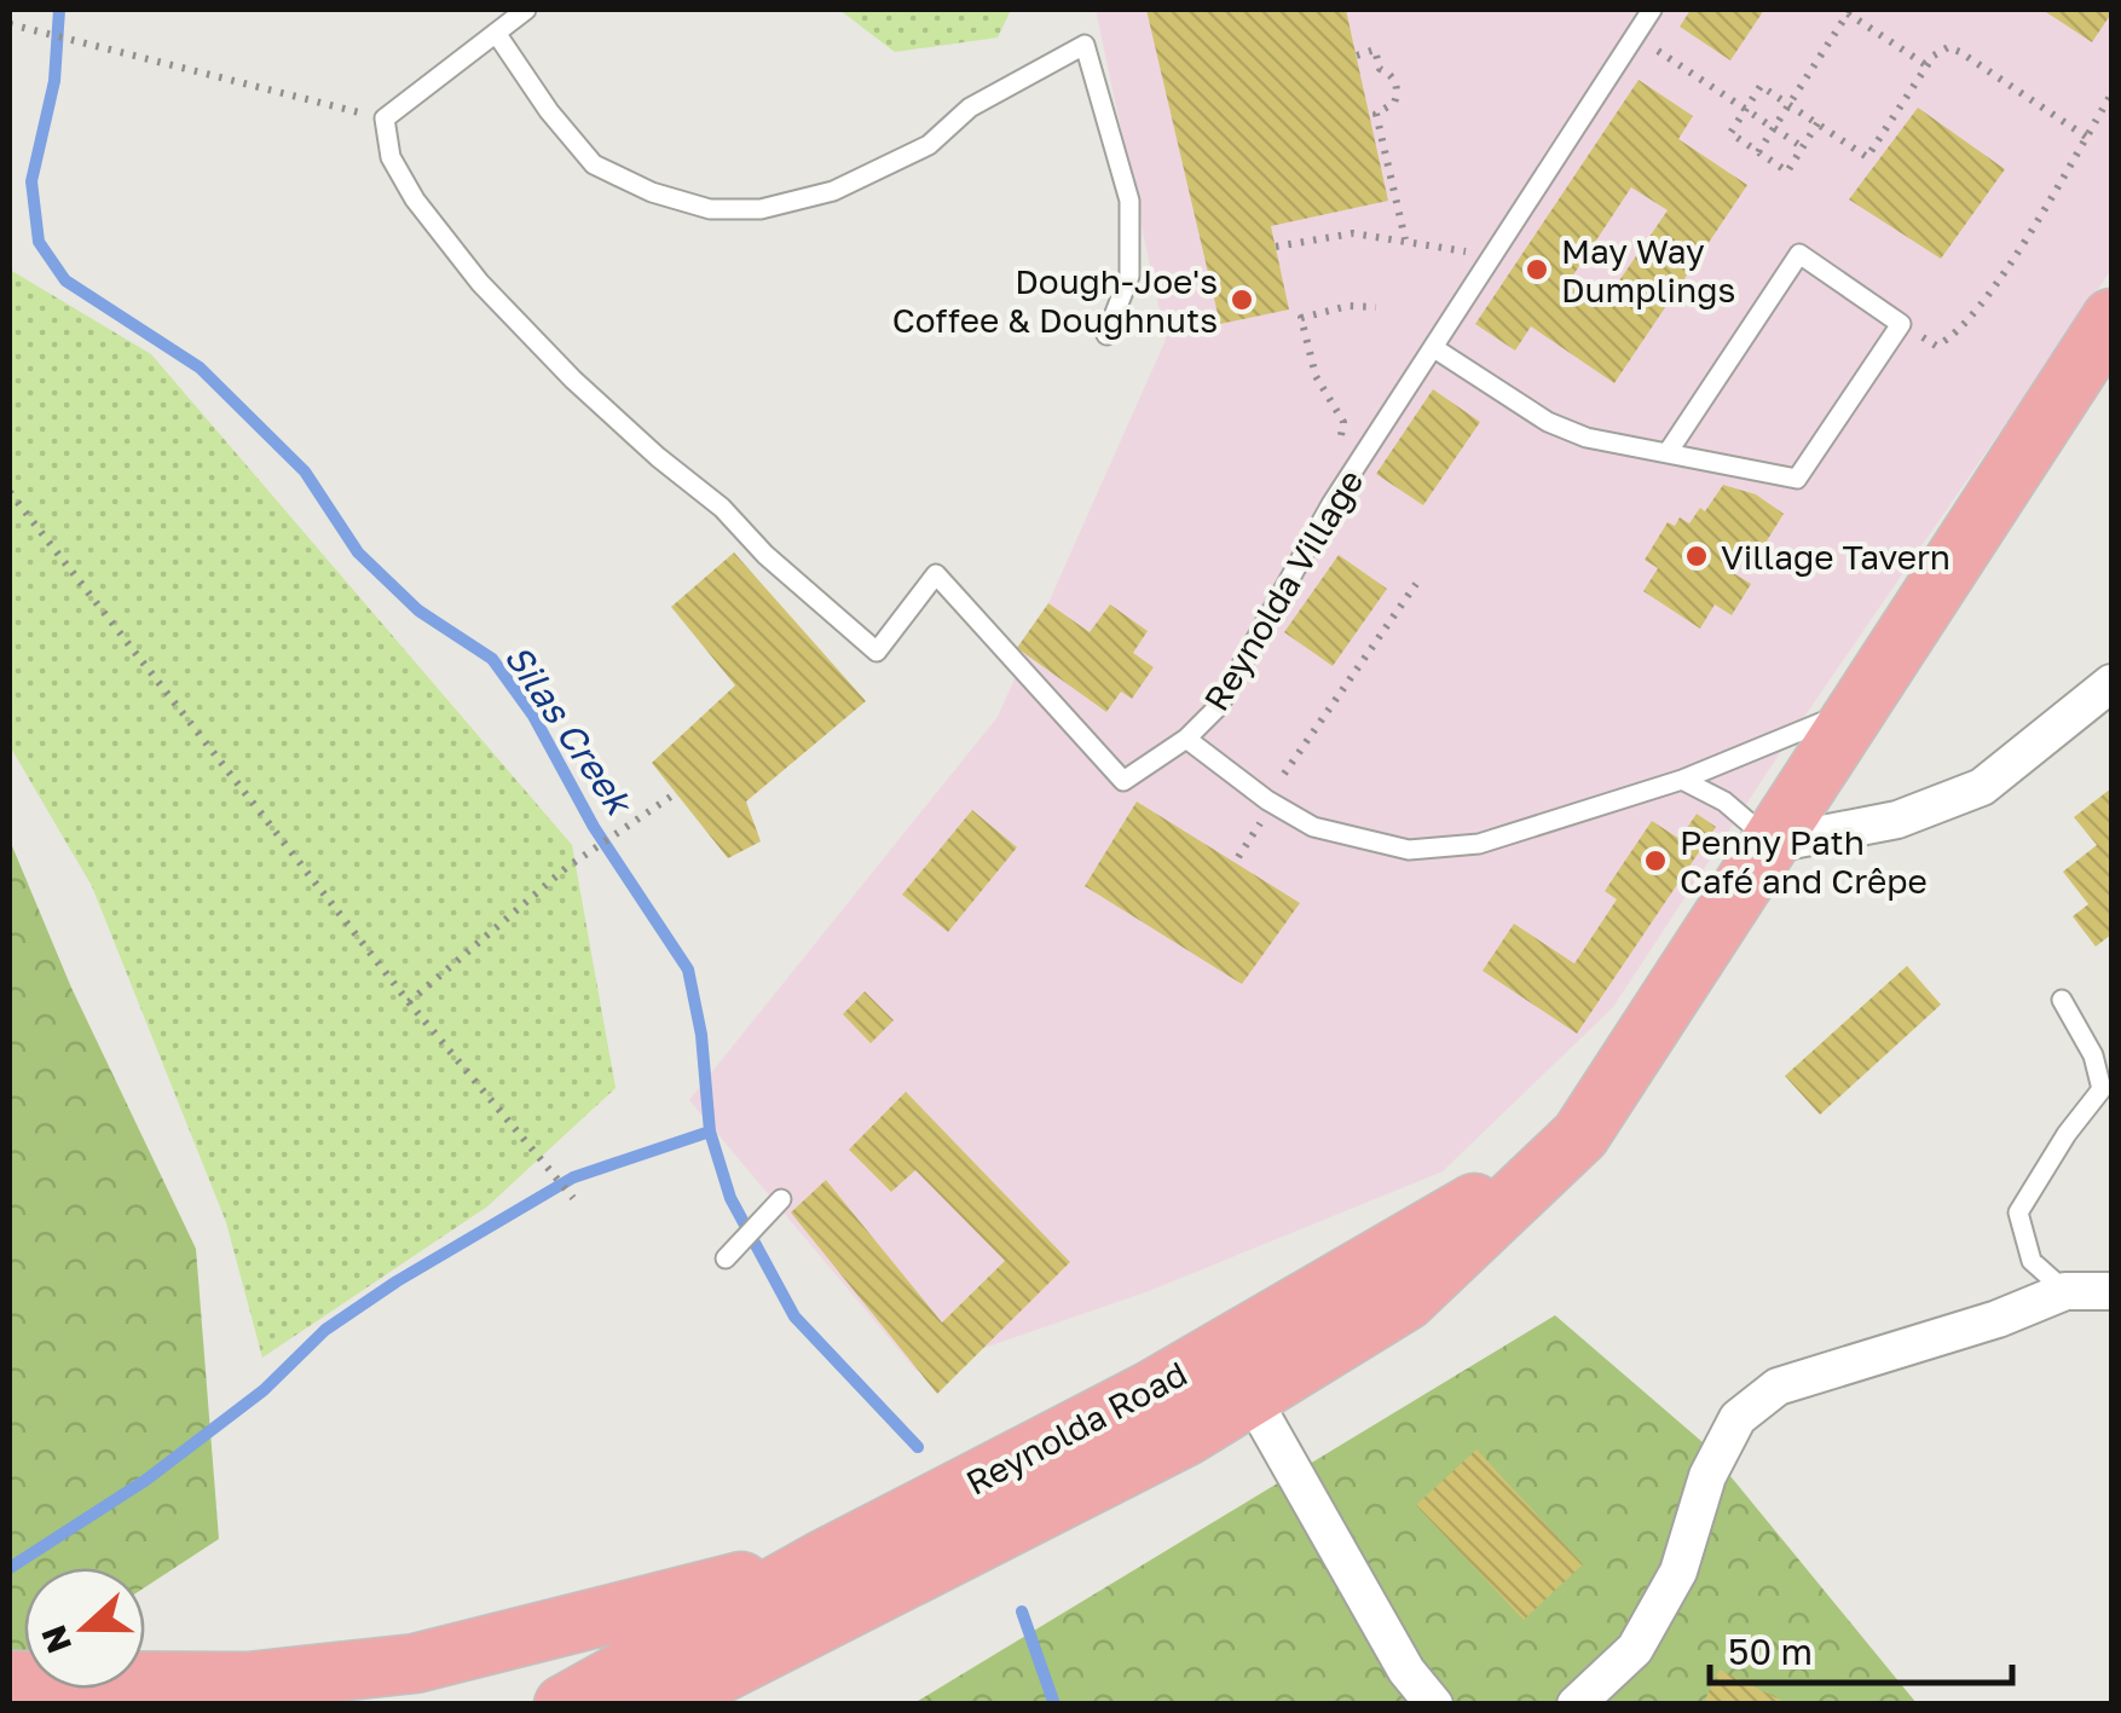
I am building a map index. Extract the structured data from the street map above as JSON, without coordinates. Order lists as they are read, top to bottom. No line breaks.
{"streets":{"main road":["Reynolda Road"],"lane":["Reynolda Village"]},"crossings":[["Reynolda Village","Reynolda Road"]],"water":["Silas Creek"],"places":["May Way Dumplings","Dough-Joe's Coffee & Doughnuts","Village Tavern","Penny Path Café and Crêpe"],"scale_bar":"50 m","north":"left"}
